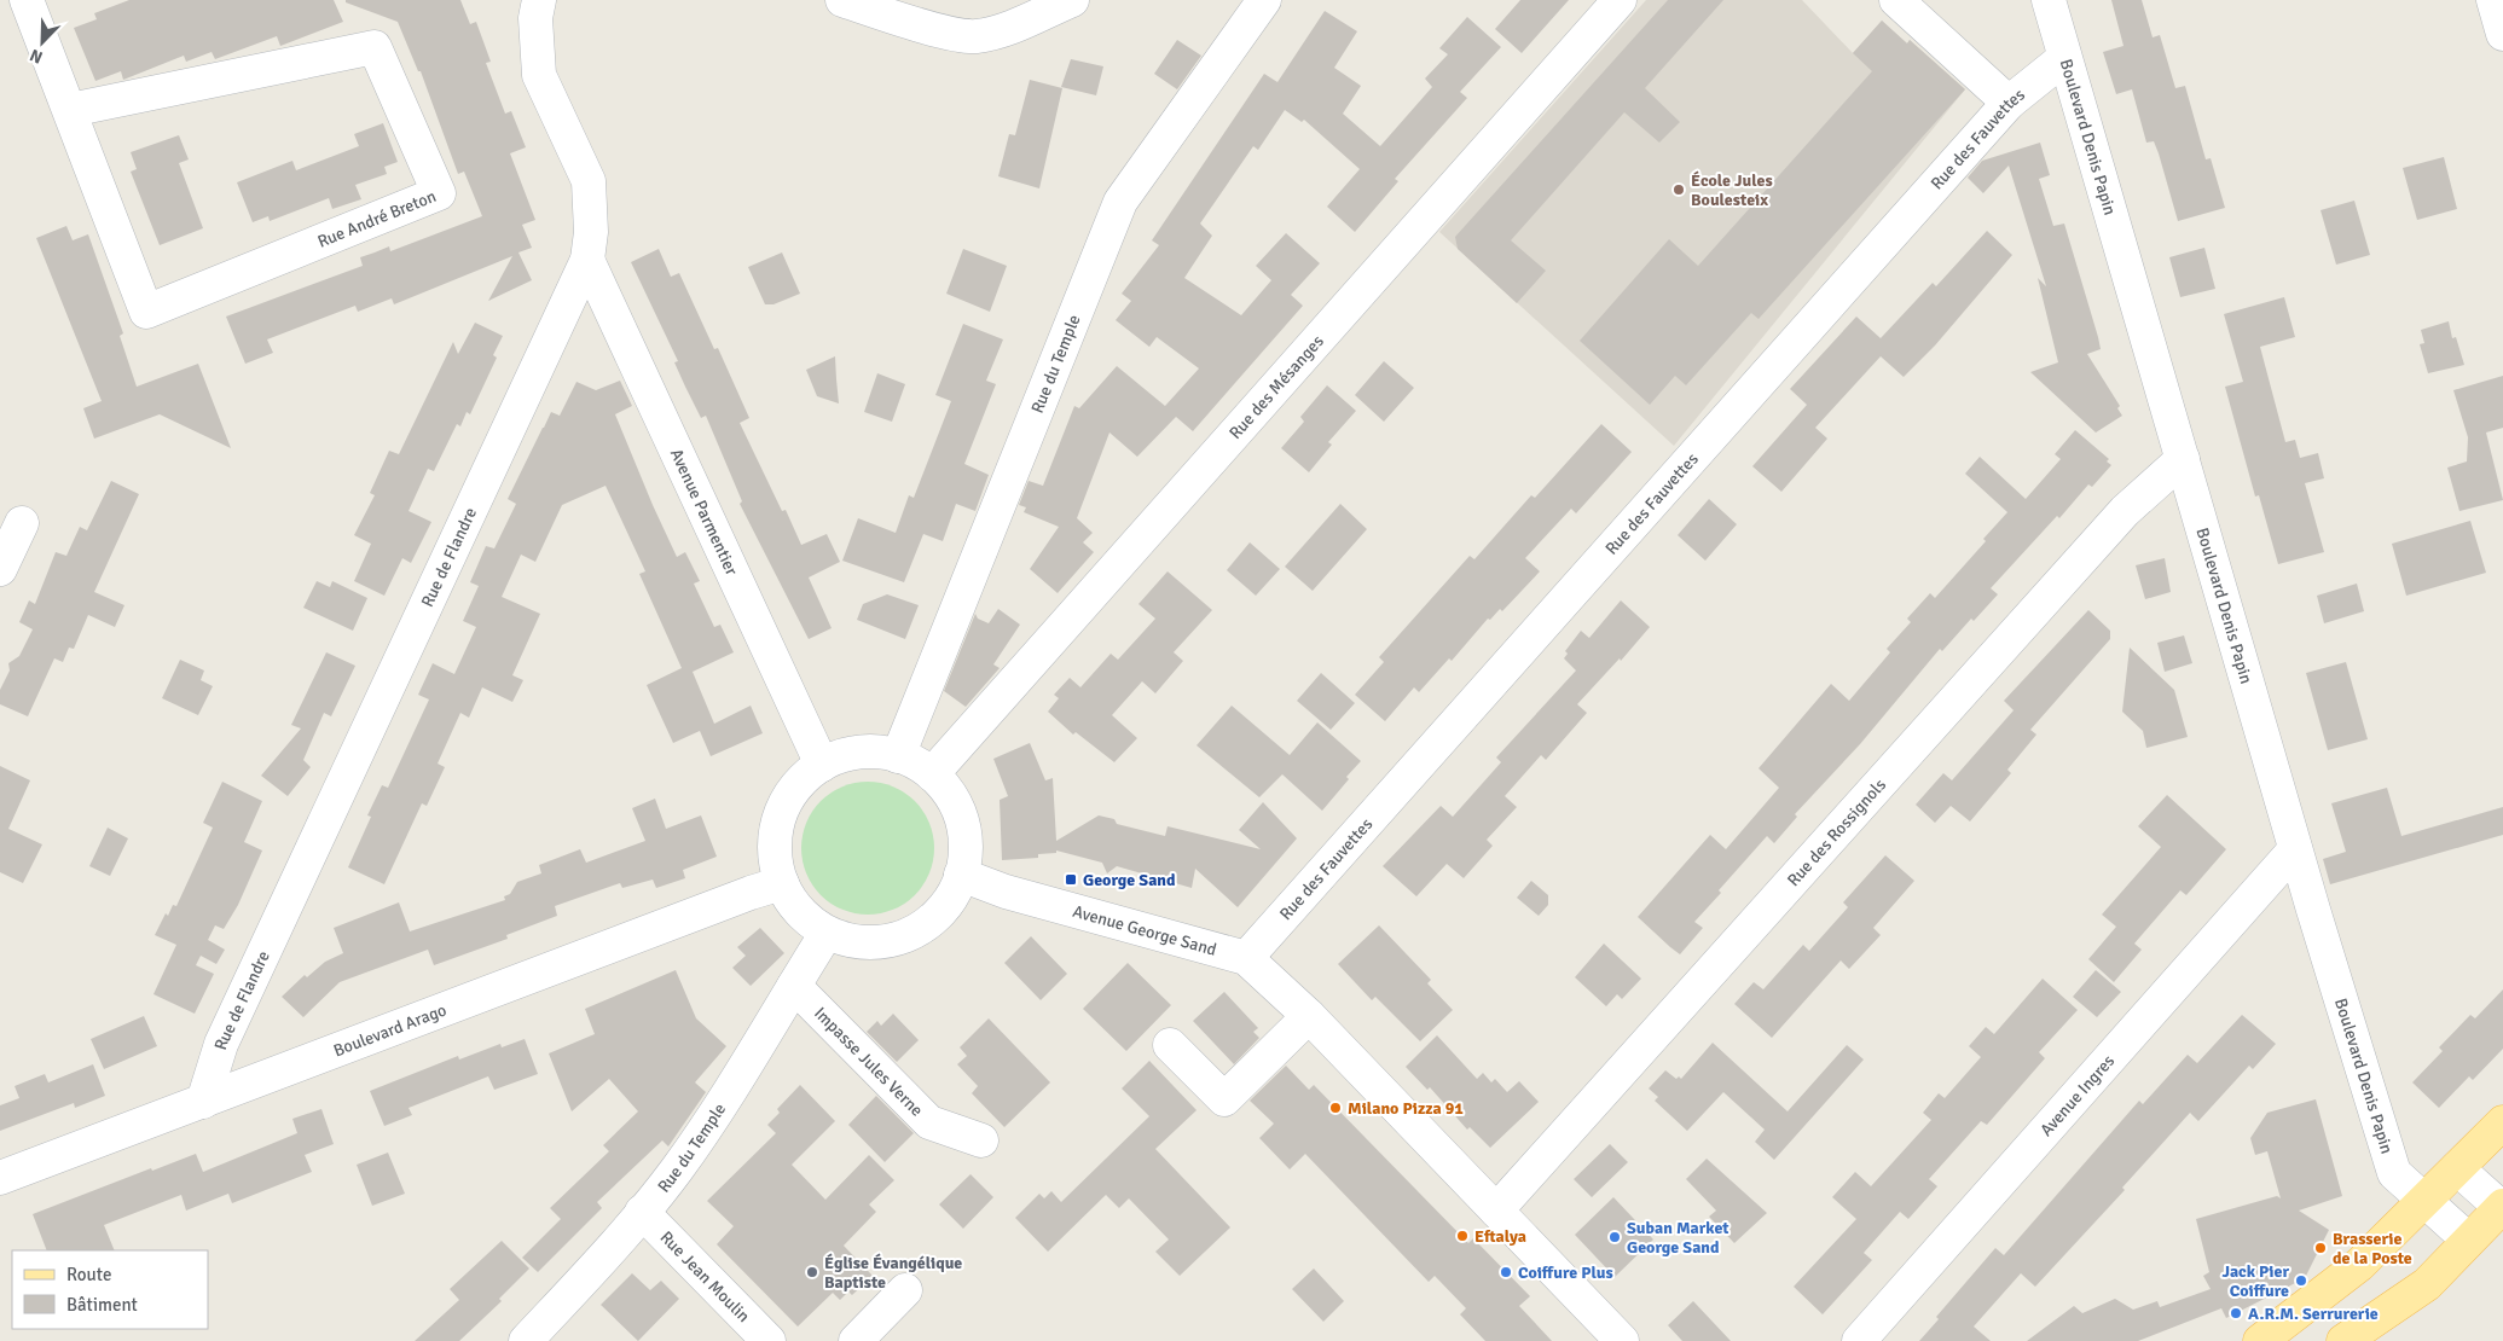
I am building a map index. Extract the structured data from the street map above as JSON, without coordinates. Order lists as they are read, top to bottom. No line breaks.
{"streets":{"street":["Boulevard Denis Papin","Rue des Fauvettes","Rue André Breton","Rue du Temple","Rue des Mésanges","Avenue Parmentier","Rue de Flandre","Rue des Rossignols","Avenue George Sand","Boulevard Arago","Impasse Jules Verne","Avenue Ingres","Rue Jean Moulin"]},"crossings":[["Boulevard Denis Papin","Rue des Fauvettes"],["Boulevard Denis Papin","Rue des Rossignols"],["Boulevard Denis Papin","Avenue Ingres"],["Rue des Fauvettes","Avenue George Sand"],["Rue du Temple","Rue des Mésanges"],["Rue du Temple","Avenue Parmentier"],["Rue du Temple","Avenue George Sand"],["Rue du Temple","Boulevard Arago"],["Rue du Temple","Impasse Jules Verne"],["Rue du Temple","Rue Jean Moulin"],["Rue des Mésanges","Avenue Parmentier"],["Rue des Mésanges","Avenue George Sand"],["Rue des Mésanges","Boulevard Arago"],["Avenue Parmentier","Rue de Flandre"],["Avenue Parmentier","Avenue George Sand"],["Avenue Parmentier","Boulevard Arago"],["Rue de Flandre","Boulevard Arago"],["Rue des Rossignols","Avenue George Sand"],["Avenue George Sand","Boulevard Arago"]],"places":{"other":["École Jules Boulesteix","Milano Pizza 91","Eftalya","Suban Market George Sand","Brasserie de la Poste","Église Évangélique Baptiste","Coiffure Plus","Jack Pier Coiffure","A.R.M. Serrurerie"],"transit":["George Sand"]},"legend":["Route","Bâtiment"],"north":"bottom left"}
